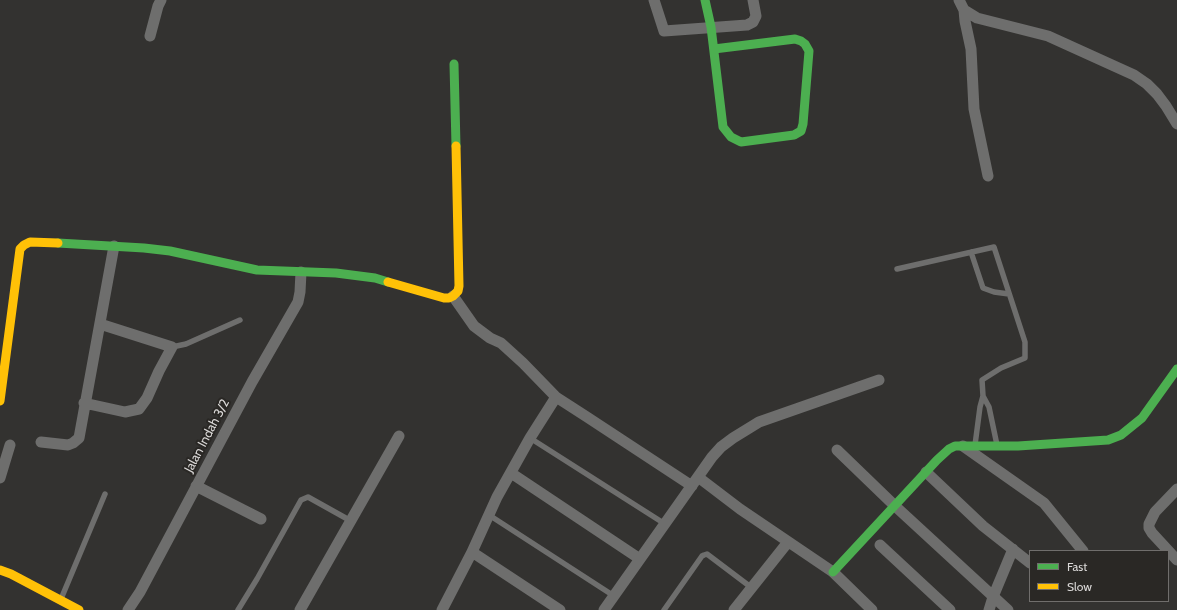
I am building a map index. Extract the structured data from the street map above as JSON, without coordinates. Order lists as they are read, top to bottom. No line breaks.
{"streets":{"street":["Jalan Indah 3/2"]},"legend":["Fast","Slow"]}
